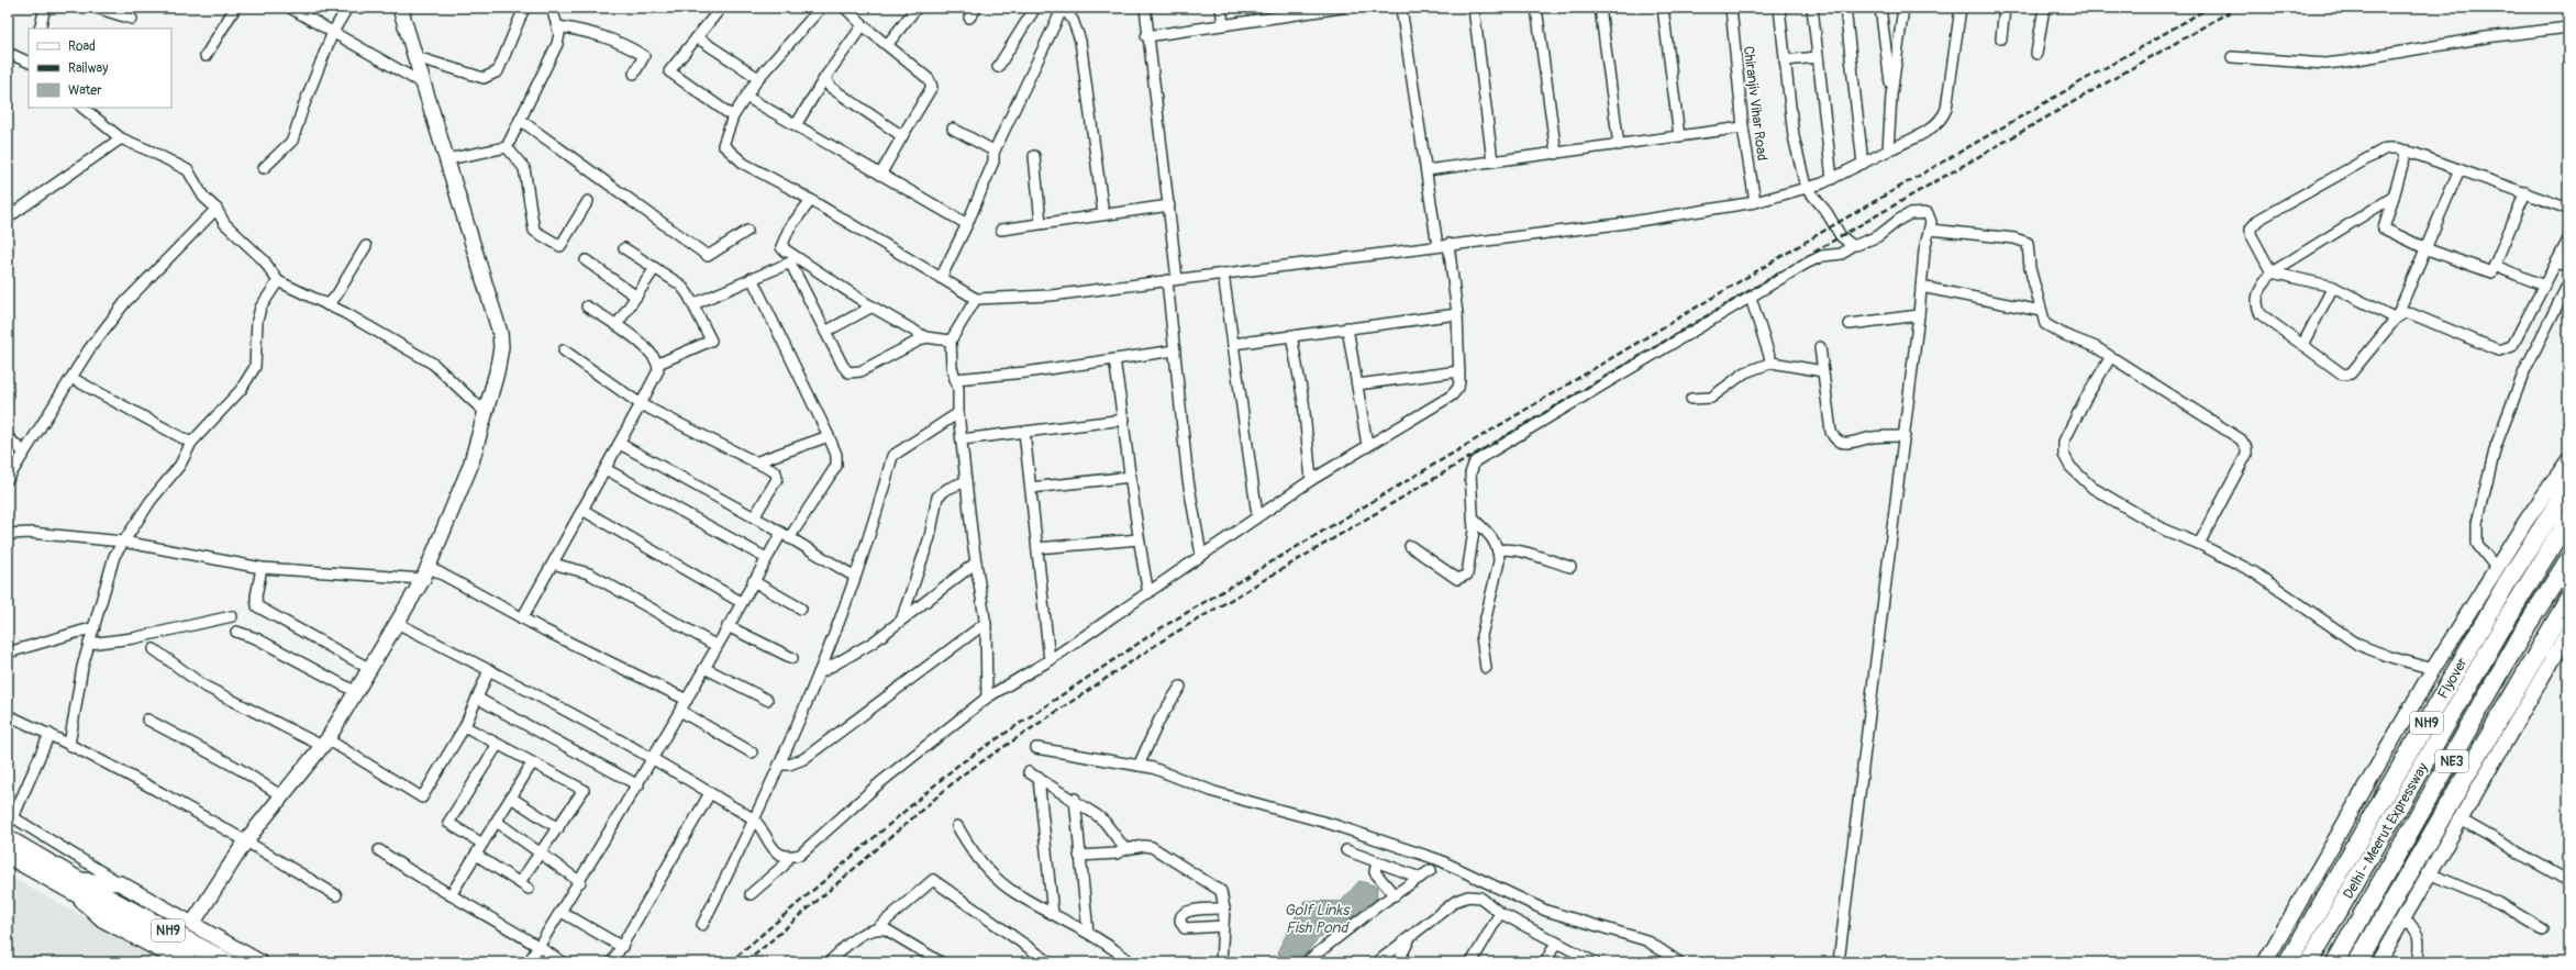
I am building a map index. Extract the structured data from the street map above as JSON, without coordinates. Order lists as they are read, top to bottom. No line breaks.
{"streets":{"highway":["Flyover","NH9","NE3","Delhi - Meerut Expressway"],"street":["Chiranjiv Vihar Road"]},"water":["Golf Links Fish Pond"],"legend":["Road","Railway","Water"]}
